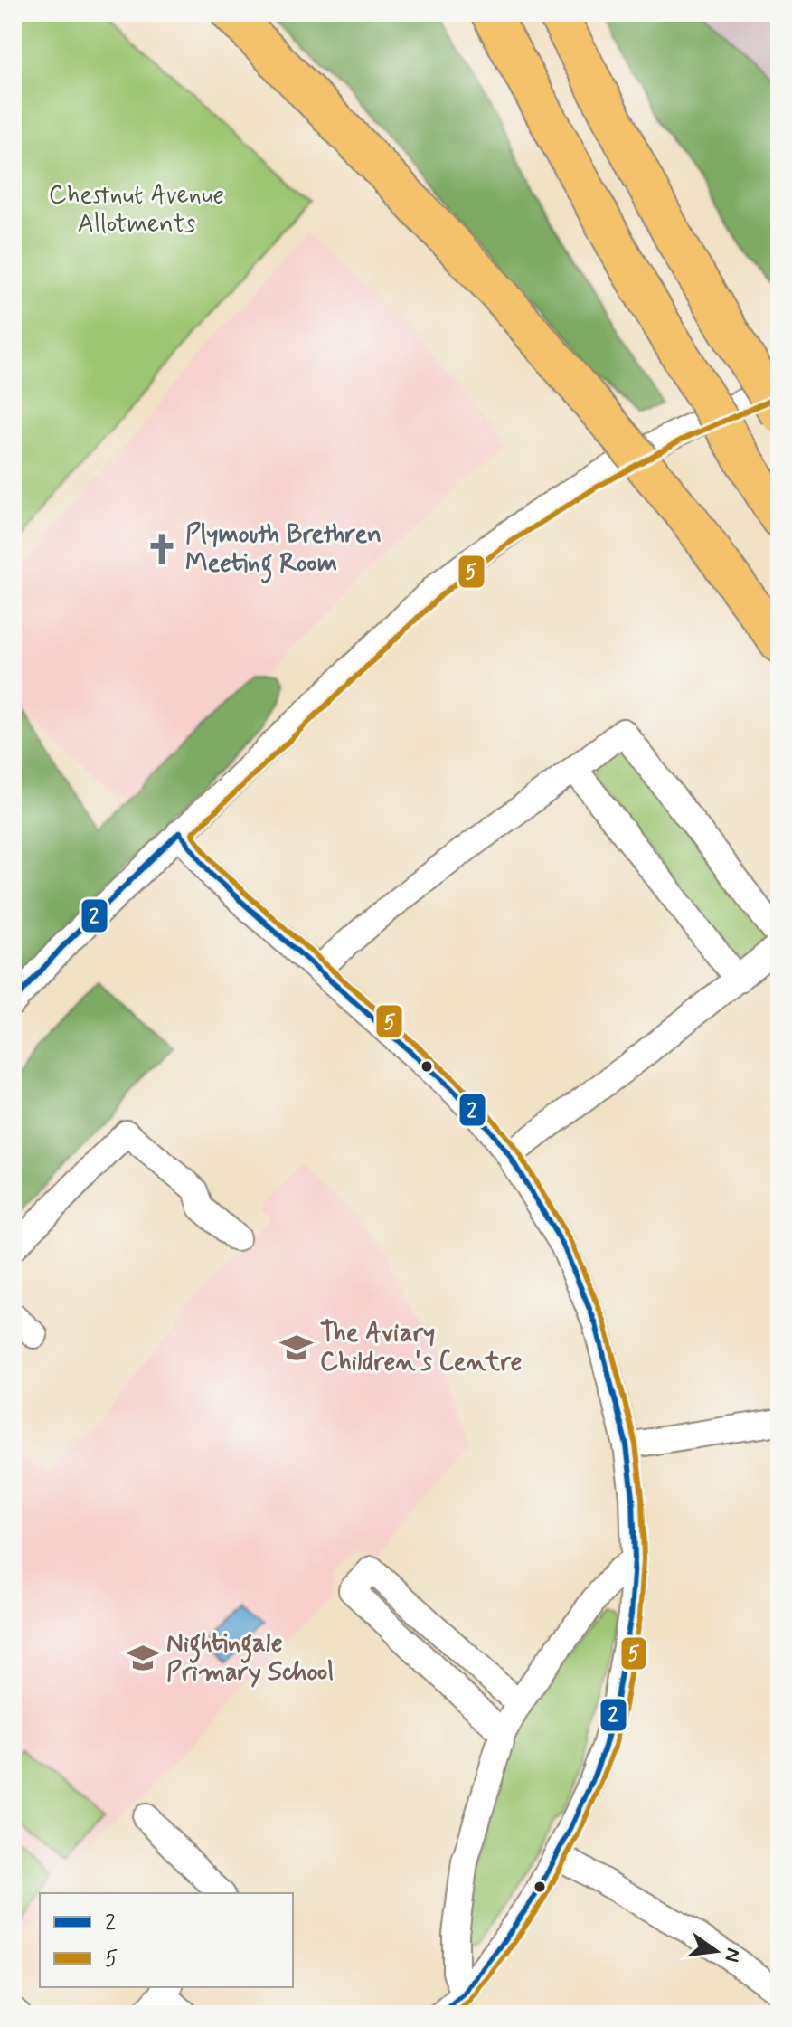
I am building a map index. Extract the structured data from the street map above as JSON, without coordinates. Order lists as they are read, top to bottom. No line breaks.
{"parks":["Chestnut Avenue Allotments"],"places":{"church":["Plymouth Brethren Meeting Room"],"school or university":["The Aviary Children's Centre","Nightingale Primary School"]},"lines":["transit line 5","transit line 2"],"legend":["2","5"],"north":"right"}
